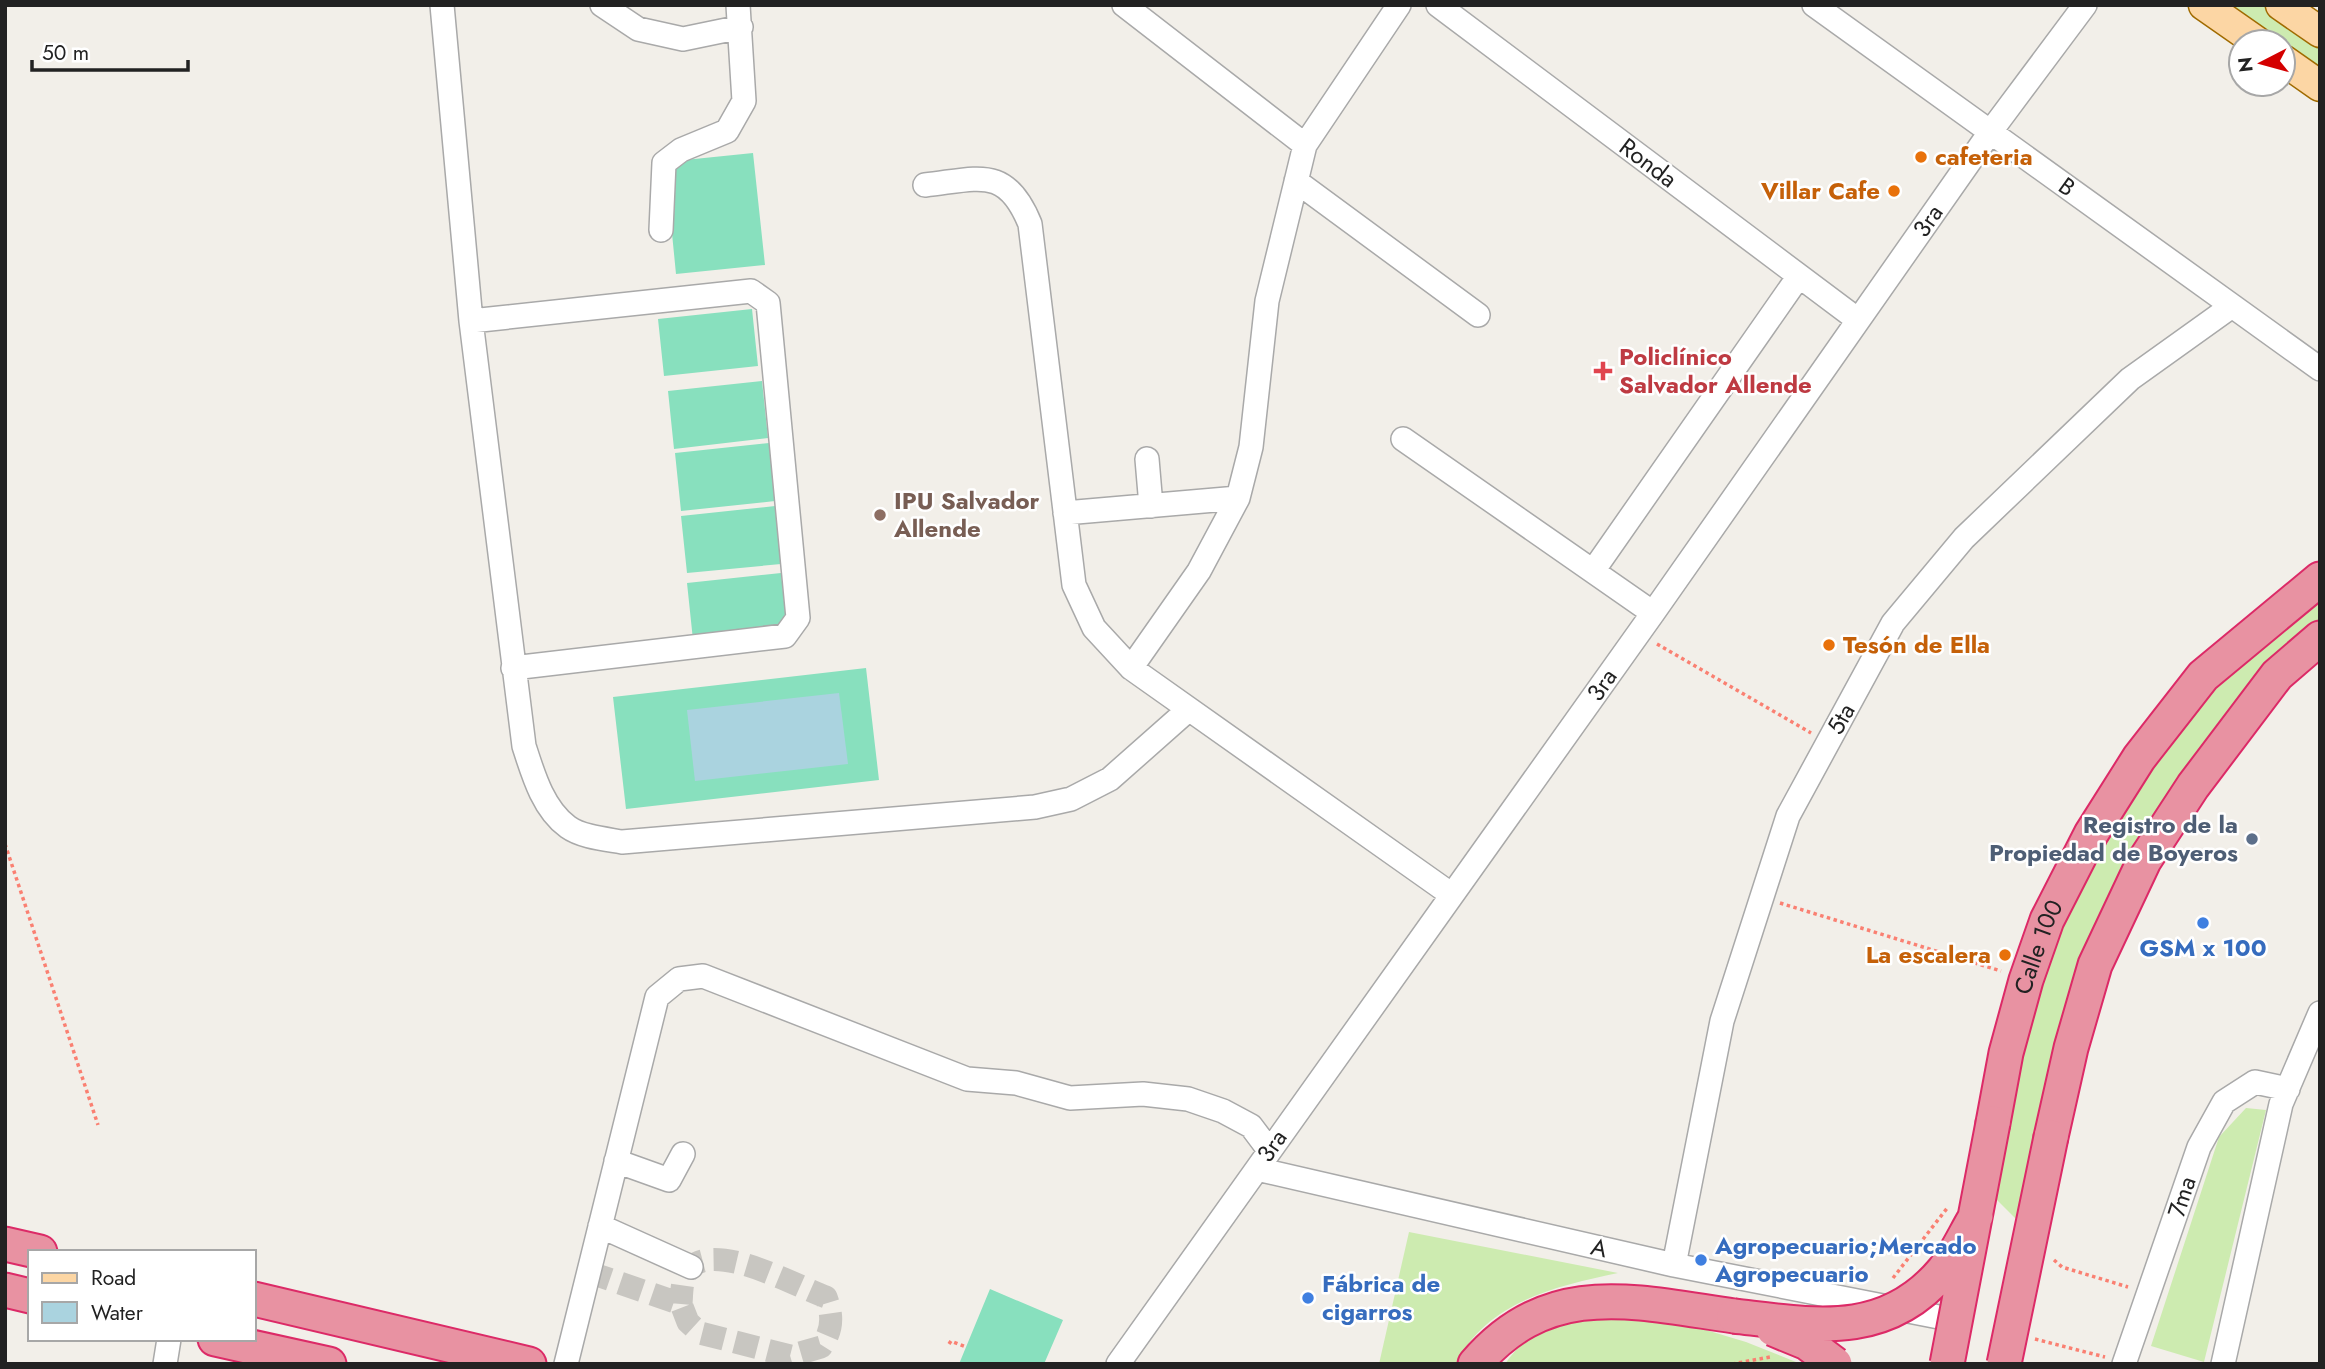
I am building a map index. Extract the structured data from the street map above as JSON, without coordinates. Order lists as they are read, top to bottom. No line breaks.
{"streets":{"highway":["Calle 100"],"street":["Ronda","B","3ra","5ta","7ma","A"]},"crossings":[["Ronda","3ra"],["B","3ra"],["B","5ta"],["3ra","A"],["5ta","A"]],"places":{"other":["cafeteria","Villar Cafe","IPU Salvador Allende","Tesón de Ella","Registro de la Propiedad de Boyeros","GSM x 100","La escalera","Agropecuario;Mercado Agropecuario","Fábrica de cigarros"],"health":["Policlínico Salvador Allende"]},"legend":["Road","Water"],"scale_bar":"50 m","north":"left"}
